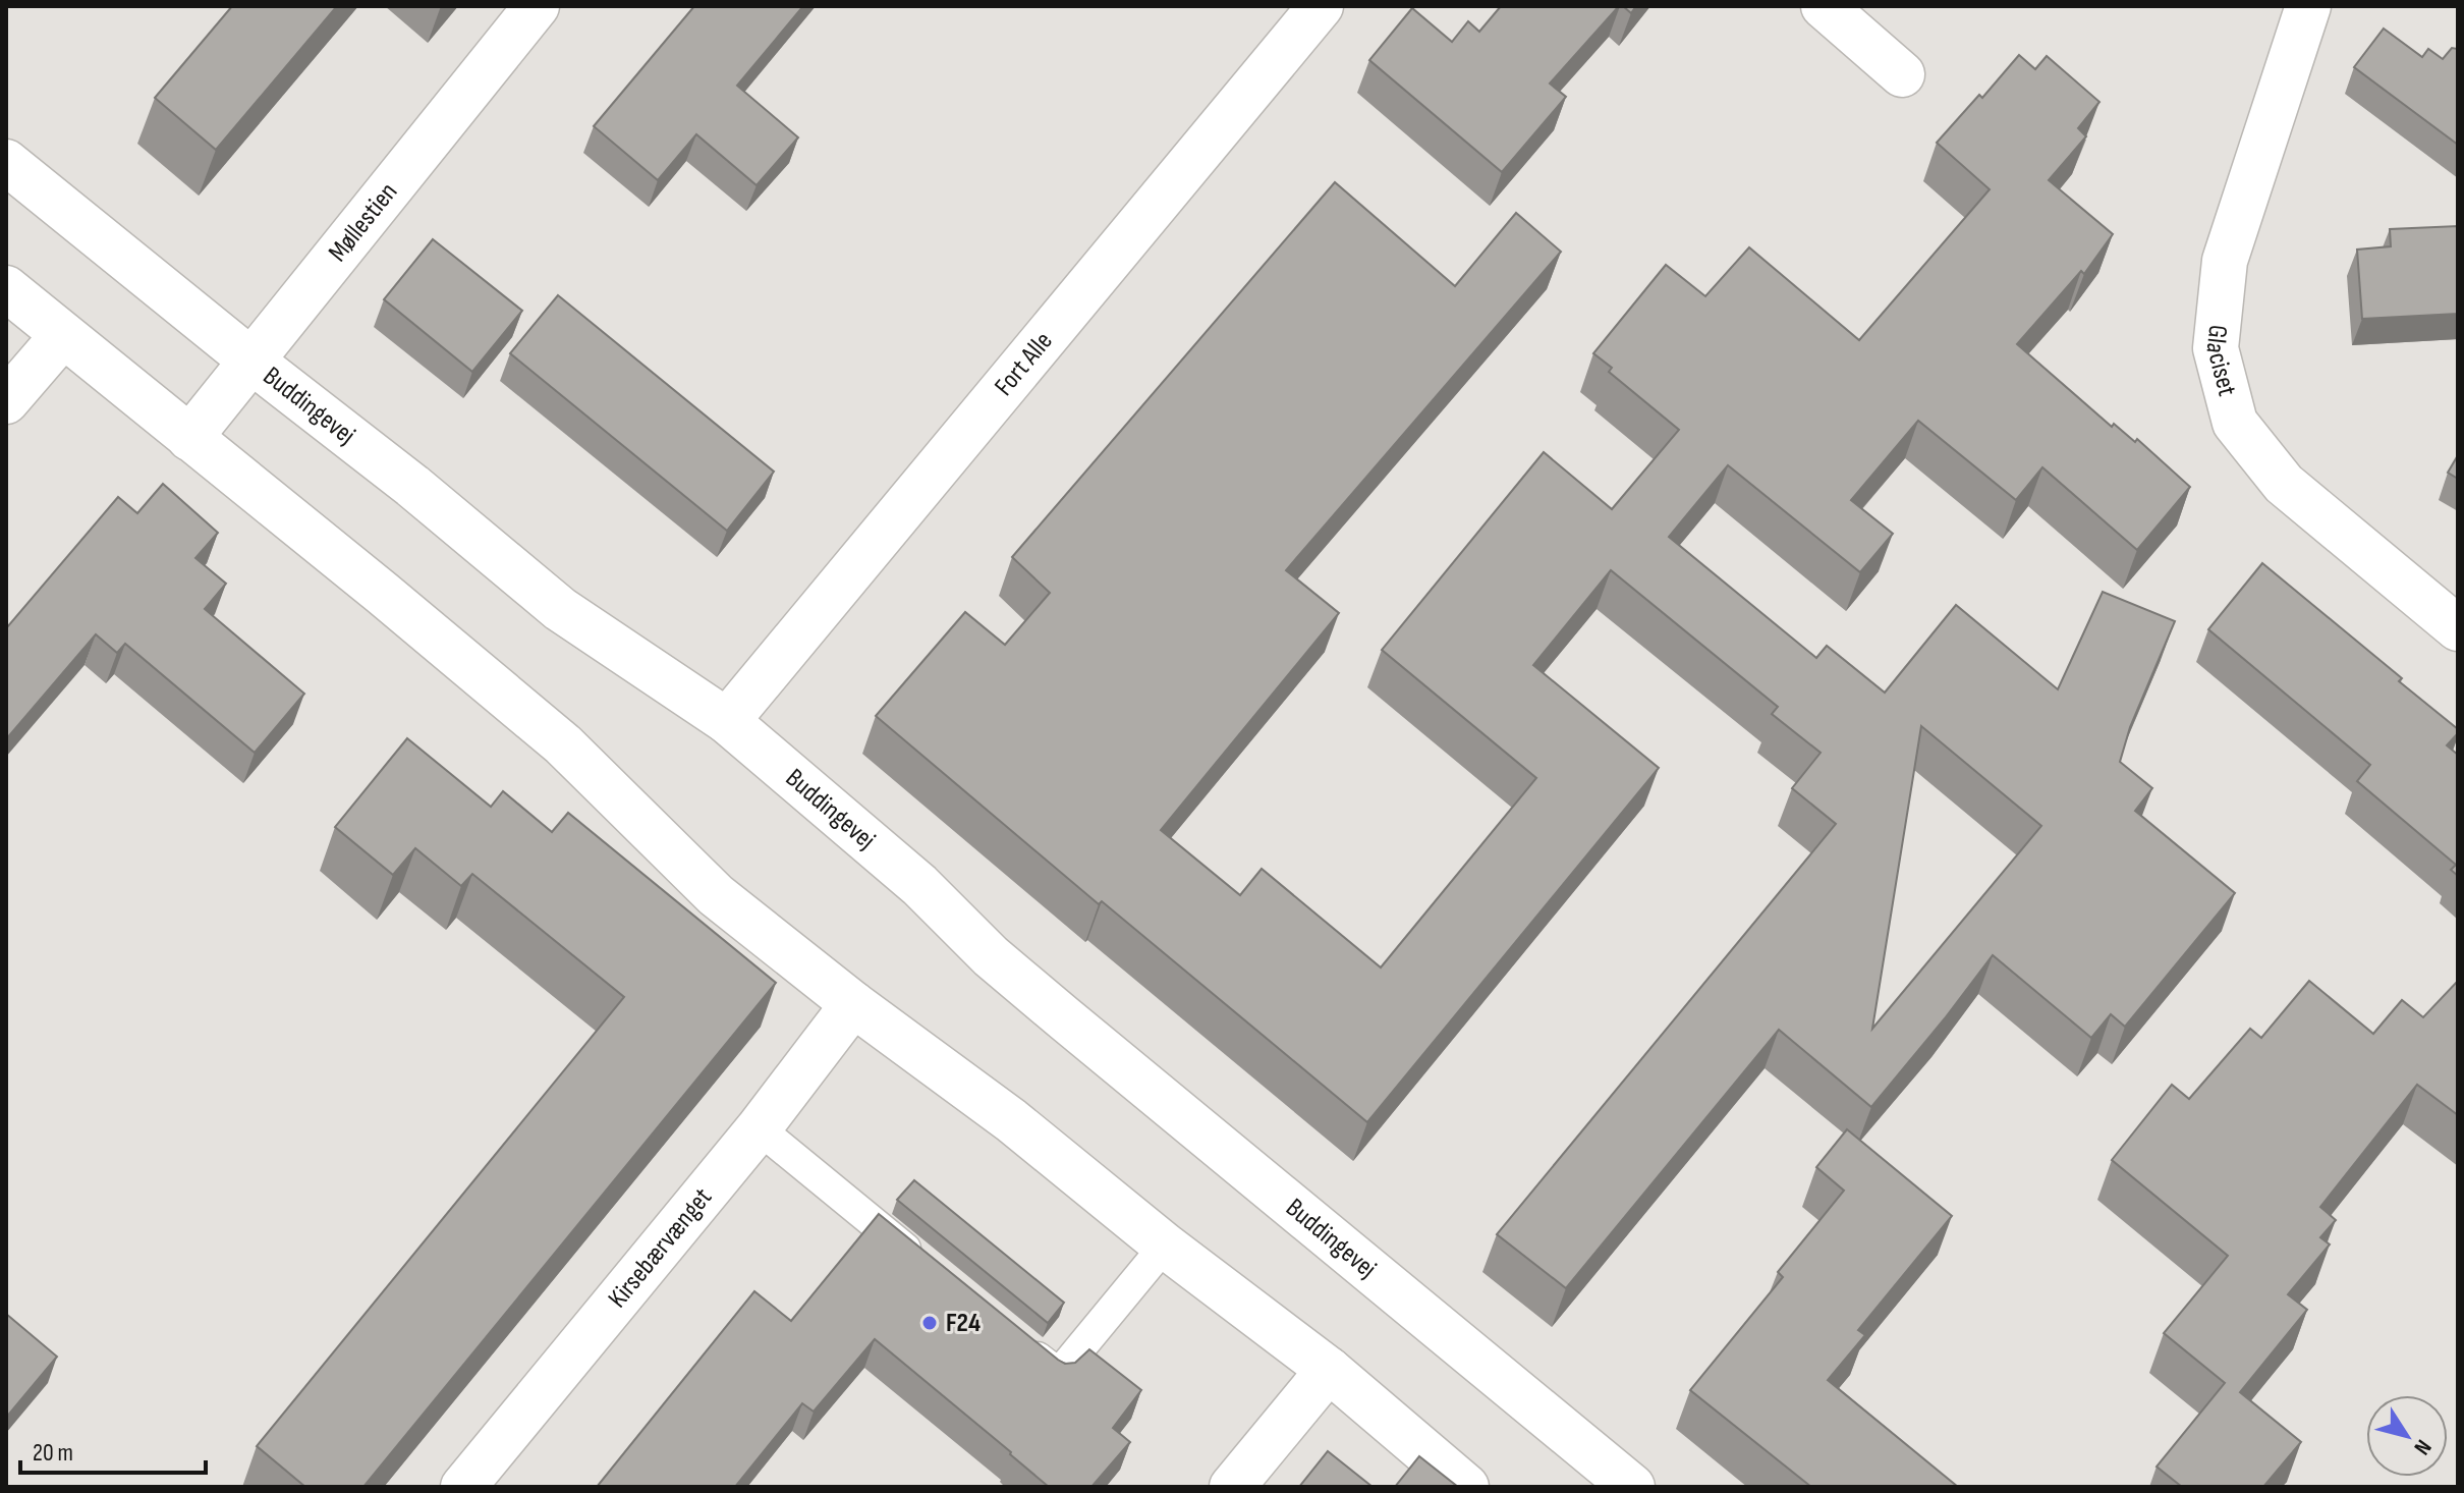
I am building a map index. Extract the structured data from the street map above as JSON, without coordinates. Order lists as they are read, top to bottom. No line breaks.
{"streets":{"street":["Møllestien","Glaciset","Fort Alle","Buddingevej","Kirsebærvænget"]},"crossings":[["Møllestien","Buddingevej"],["Fort Alle","Buddingevej"]],"places":["F24"],"scale_bar":"20 m","north":"bottom right"}
